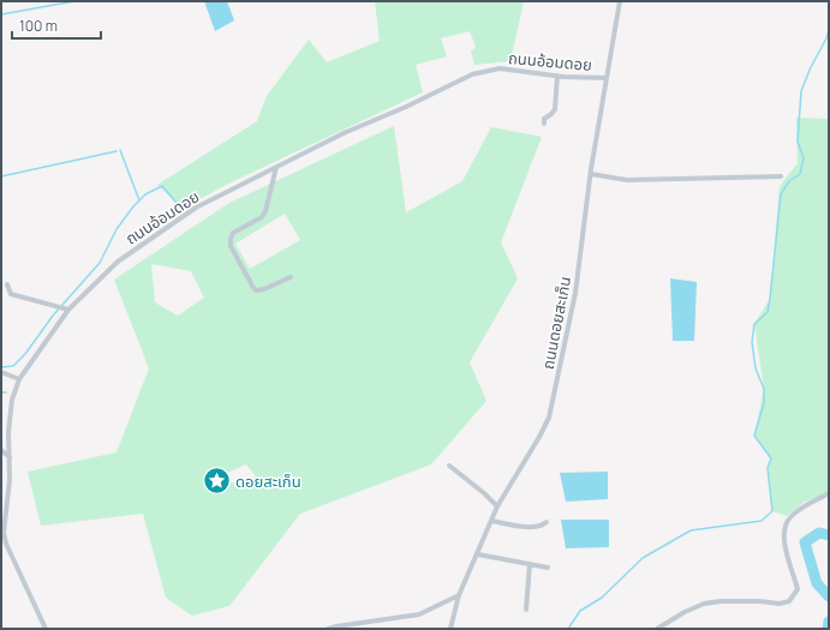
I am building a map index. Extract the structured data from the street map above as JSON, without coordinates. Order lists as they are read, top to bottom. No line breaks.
{"streets":{"street":["ถนนอ้อมดอย","ถนนดอยสะเก็น"]},"crossings":[["ถนนอ้อมดอย","ถนนดอยสะเก็น"]],"places":{"place":["ดอยสะเก็น"]},"scale_bar":"100 m"}
